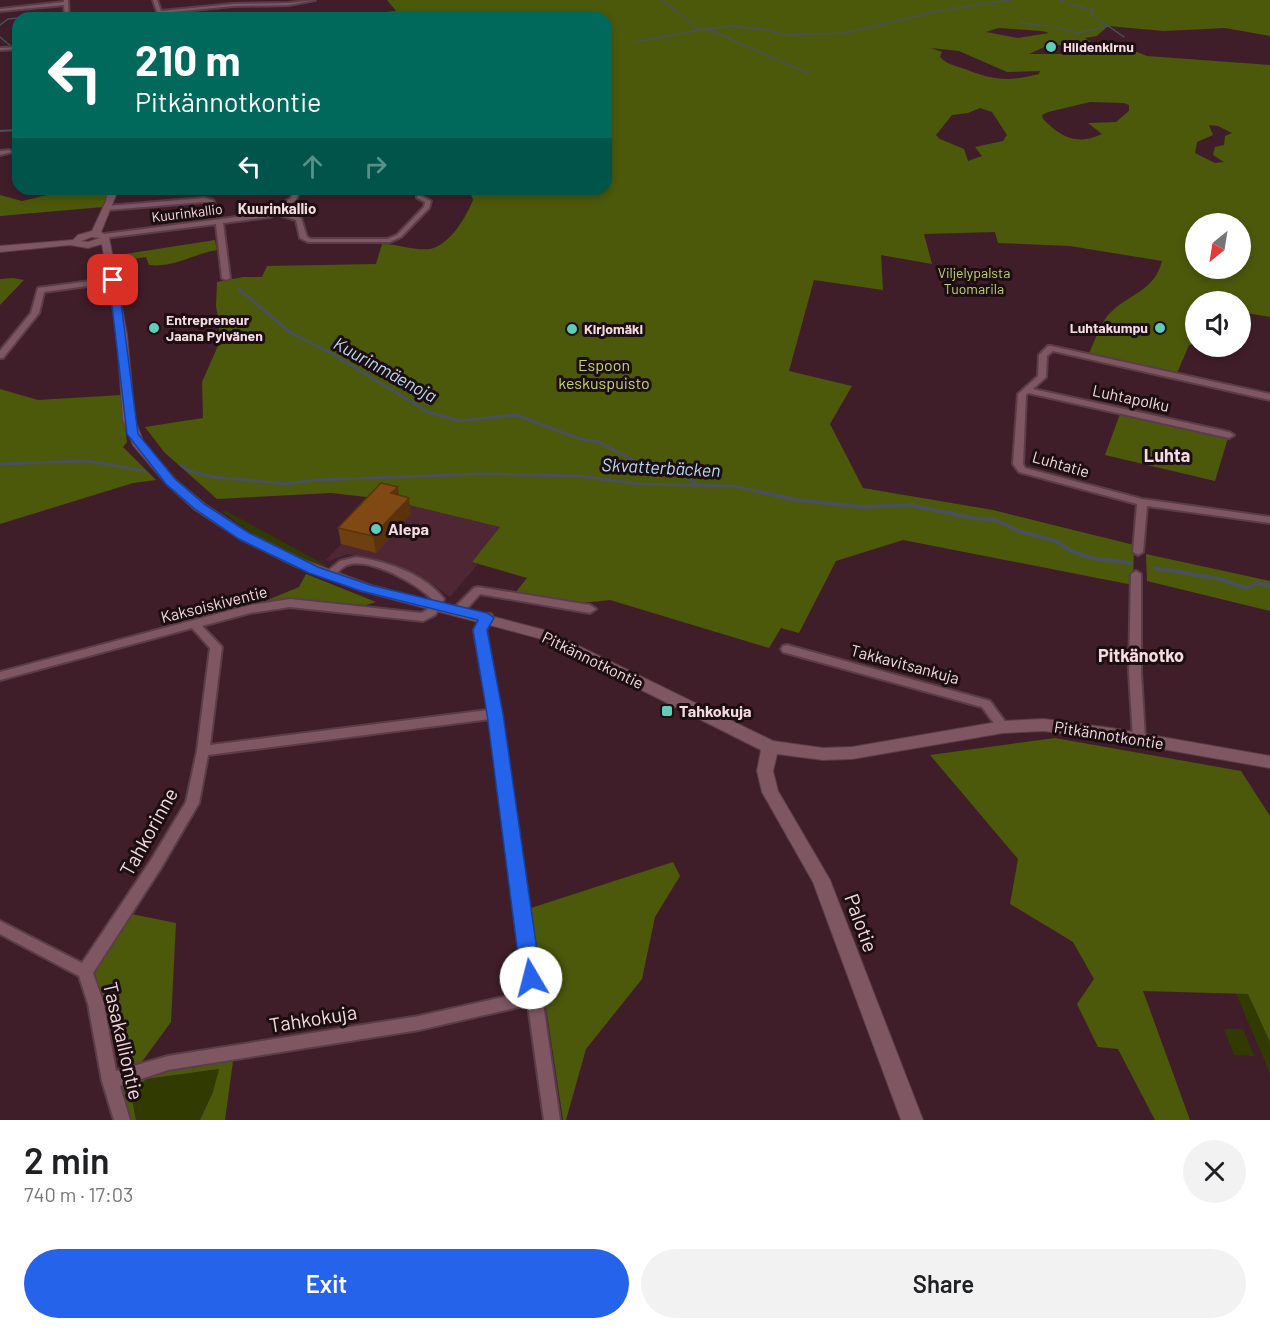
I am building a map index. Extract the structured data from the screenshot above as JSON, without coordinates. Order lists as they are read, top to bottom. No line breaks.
{"streets":{"street":["Kuurinkallio","Luhtapolku","Luhtatie","Kaksoiskiventie","Pitkännotkontie","Takkavitsankuja","Tahkorinne","Palotie","Tahkokuja","Tasakalliontie"]},"crossings":[["Kuurinkallio","Pitkännotkontie"],["Luhtapolku","Luhtatie"],["Kaksoiskiventie","Pitkännotkontie"],["Kaksoiskiventie","Tahkorinne"],["Pitkännotkontie","Takkavitsankuja"],["Pitkännotkontie","Palotie"],["Tahkorinne","Tasakalliontie"],["Tahkokuja","Tasakalliontie"]],"districts":["Kuurinkallio","Luhta","Pitkänotko"],"water":["Kuurinmäenoja","Skvatterbäcken"],"parks":["Viljelypalsta Tuomarila","Espoon keskuspuisto"],"places":{"other":["Hiidenkirnu","Entrepreneur Jaana Pylvänen","Luhtakumpu","Kirjomäki","Alepa"],"transit":["Tahkokuja"]},"north":"bottom left","page":{"turn":["210 m","Pitkännotkontie"],"heading":["2 min","740 m · 17:03"],"buttons":["Exit","Share"]}}
